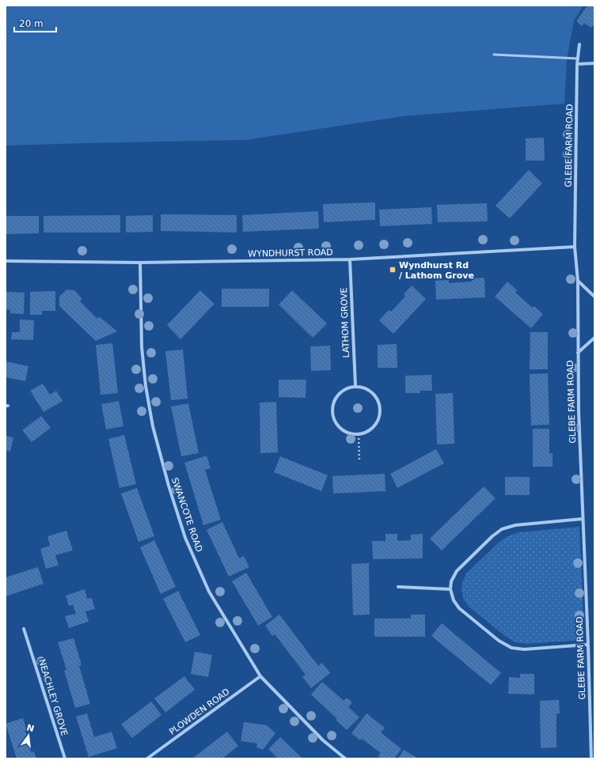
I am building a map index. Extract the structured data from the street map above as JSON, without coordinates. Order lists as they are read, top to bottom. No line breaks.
{"streets":{"street":["GLEBE FARM ROAD","WYNDHURST ROAD","LATHOM GROVE","SWANCOTE ROAD","NEACHLEY GROVE","PLOWDEN ROAD"]},"crossings":[["GLEBE FARM ROAD","WYNDHURST ROAD"],["WYNDHURST ROAD","LATHOM GROVE"],["WYNDHURST ROAD","SWANCOTE ROAD"],["SWANCOTE ROAD","PLOWDEN ROAD"]],"places":{"transit":["Wyndhurst Rd / Lathom Grove"]},"scale_bar":"20 m","north":"top"}
